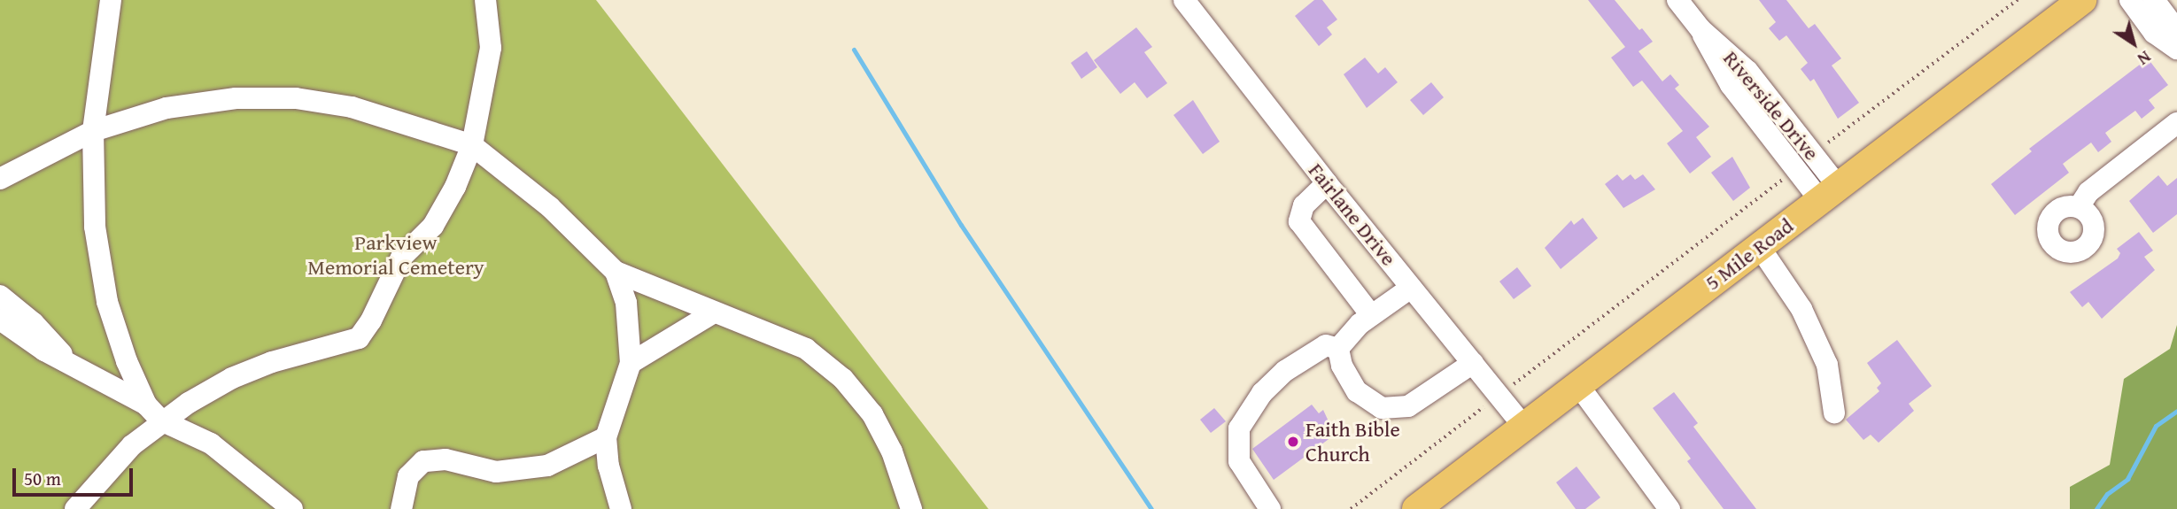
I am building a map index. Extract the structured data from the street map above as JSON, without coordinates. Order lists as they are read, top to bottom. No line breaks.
{"streets":{"main road":["5 Mile Road"],"street":["Riverside Drive","Fairlane Drive"]},"crossings":[["Riverside Drive","5 Mile Road"],["Fairlane Drive","5 Mile Road"]],"parks":["Parkview Memorial Cemetery"],"places":["Faith Bible Church"],"scale_bar":"50 m","north":"bottom right"}
